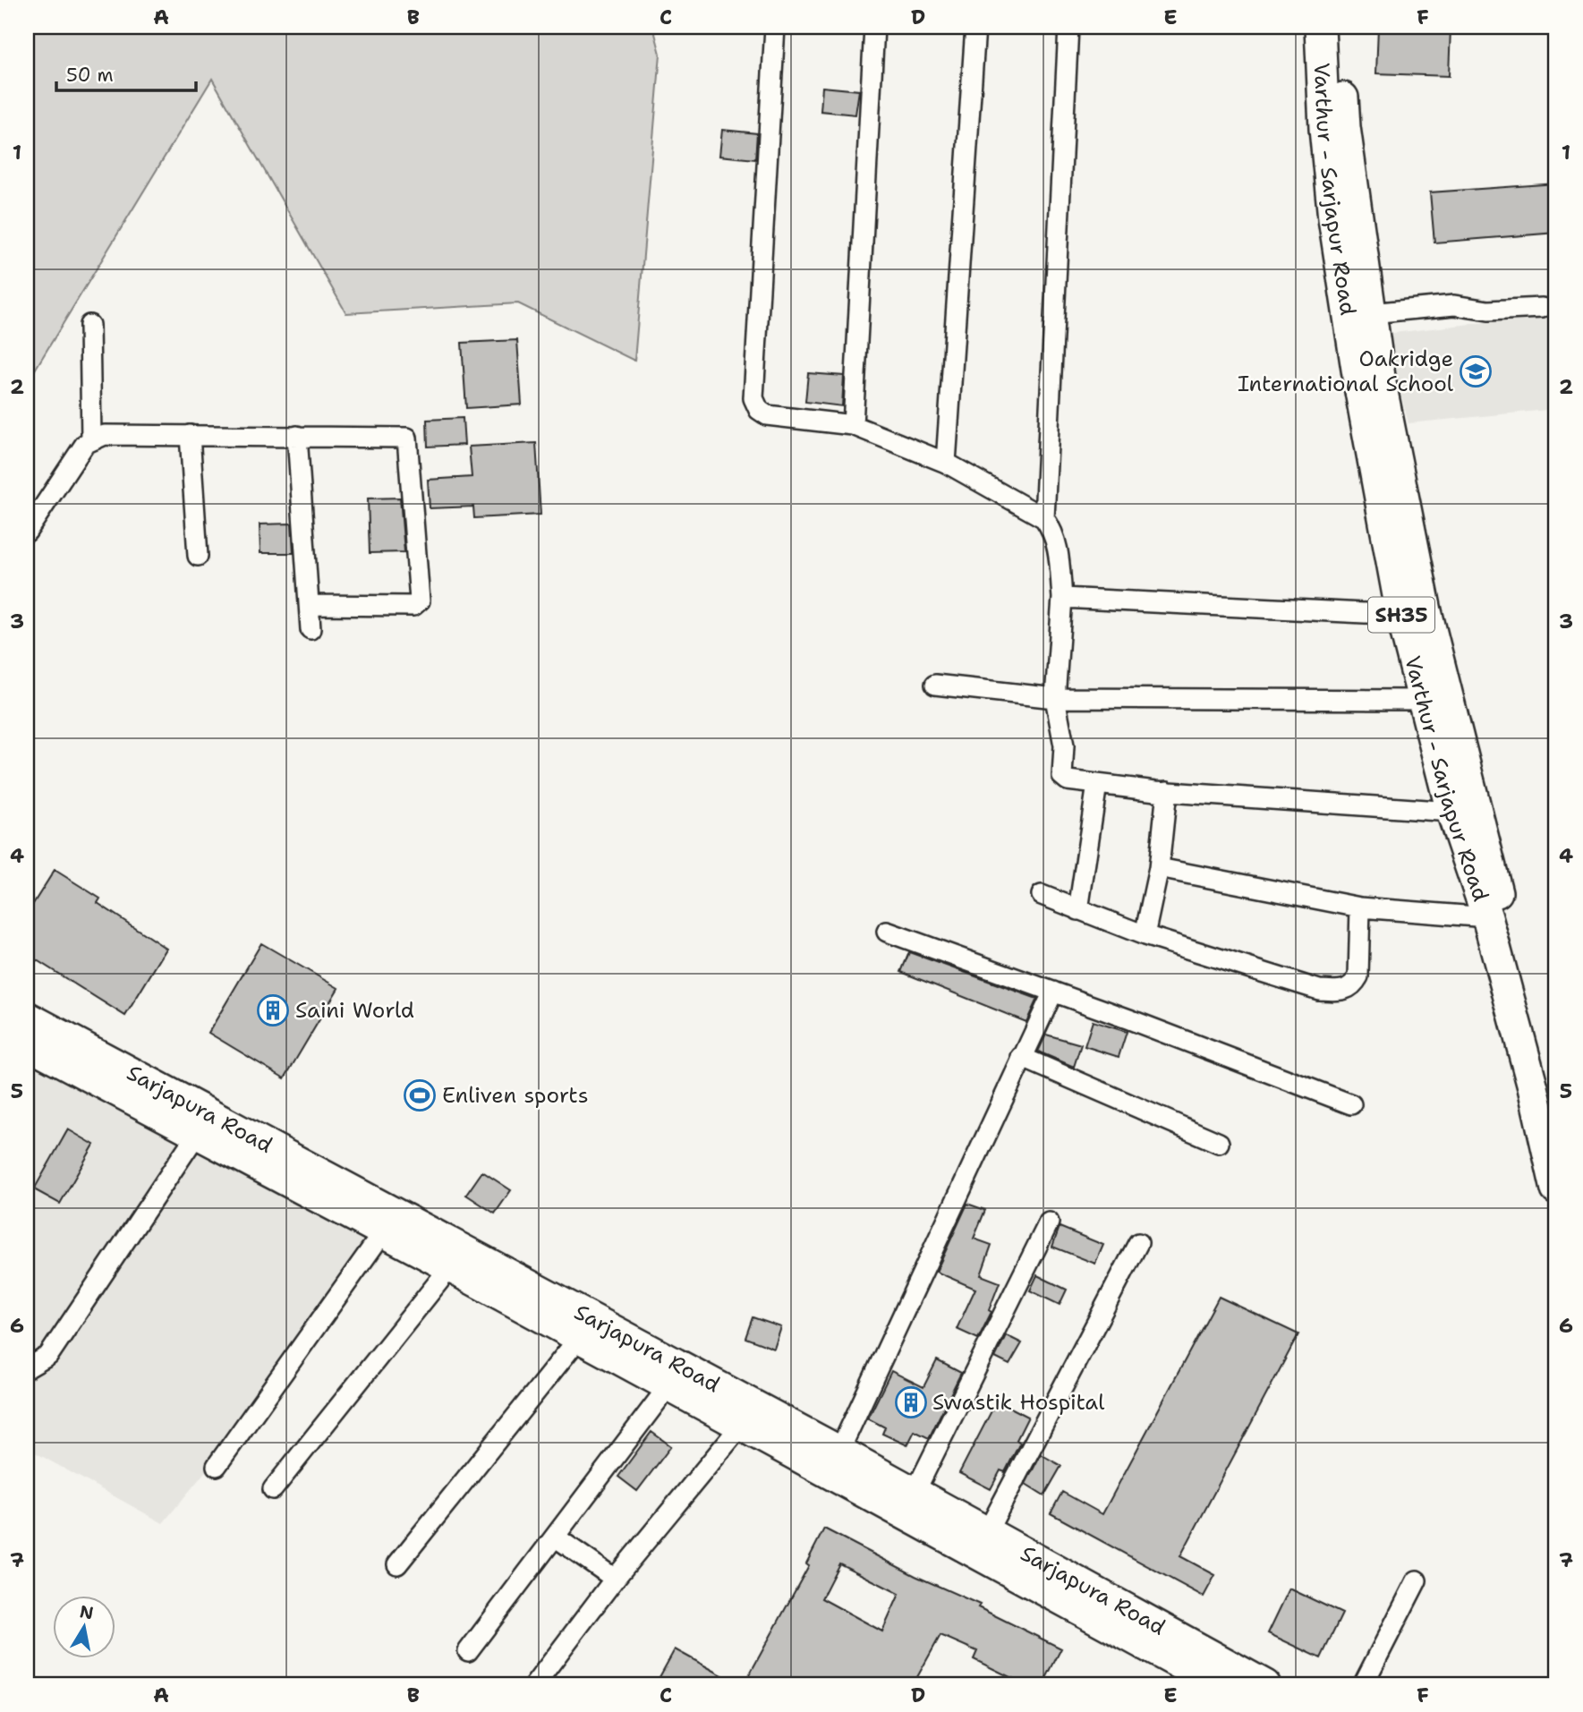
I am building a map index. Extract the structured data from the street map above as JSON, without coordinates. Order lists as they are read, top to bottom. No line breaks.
{"streets":{"main road":["Varthur - Sarjapur Road","SH35","Sarjapura Road"]},"places":{"school or university":["Oakridge International School"],"building":["Saini World","Swastik Hospital"],"sports":["Enliven sports"]},"scale_bar":"50 m","north":"top","grid":{"columns":["A","B","C","D","E","F"],"rows":["1","2","3","4","5","6","7"]}}
